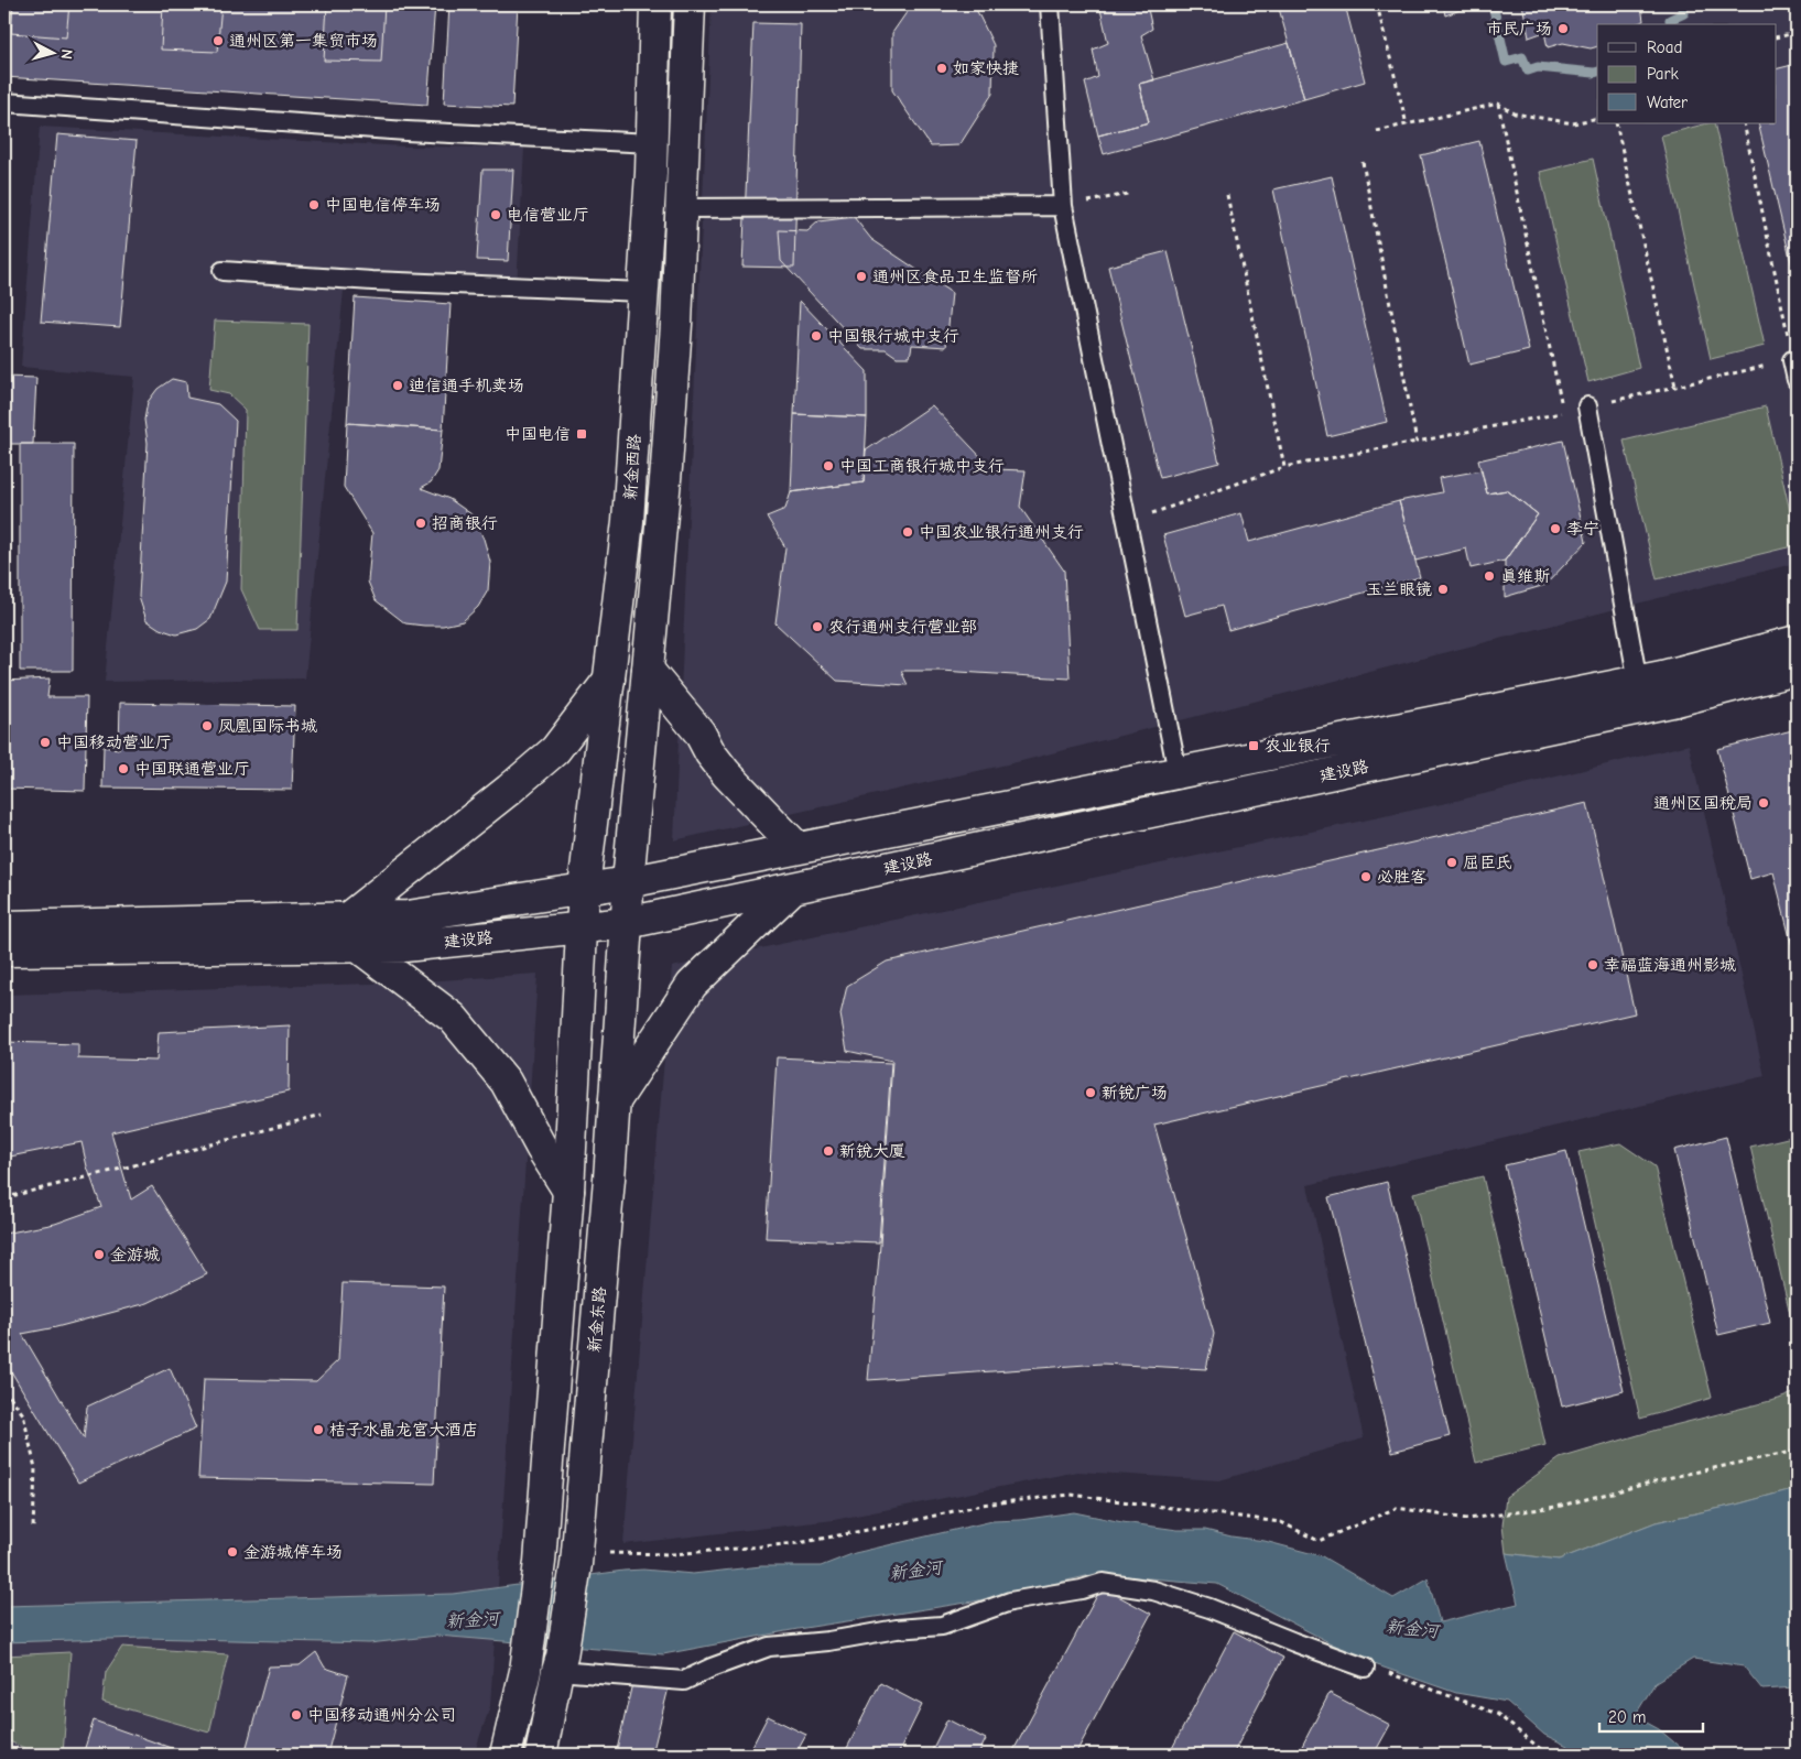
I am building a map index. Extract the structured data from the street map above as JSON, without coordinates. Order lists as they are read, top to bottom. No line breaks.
{"streets":{"street":["新金西路","建设路","新金东路"]},"crossings":[["新金西路","建设路"],["新金西路","新金东路"],["建设路","新金东路"]],"water":["新金河"],"places":{"other":["市民广场","通州区第一集贸市场","如家快捷","中国电信停车场","电信营业厅","通州区食品卫生监督所","中国银行城中支行","迪信通手机卖场","中国工商银行城中支行","招商银行","李宁","中国农业银行通州支行","真维斯","玉兰眼镜","农行通州支行营业部","凤凰国际书城","中国移动营业厅","中国联通营业厅","通州区国税局","屈臣氏","必胜客","幸福蓝海通州影城","新锐广场","新锐大厦","金游城","桔子水晶龙宫大酒店","金游城停车场","中国移动通州分公司"],"transit":["中国电信","农业银行"]},"legend":["Road","Park","Water"],"scale_bar":"20 m","north":"right"}
